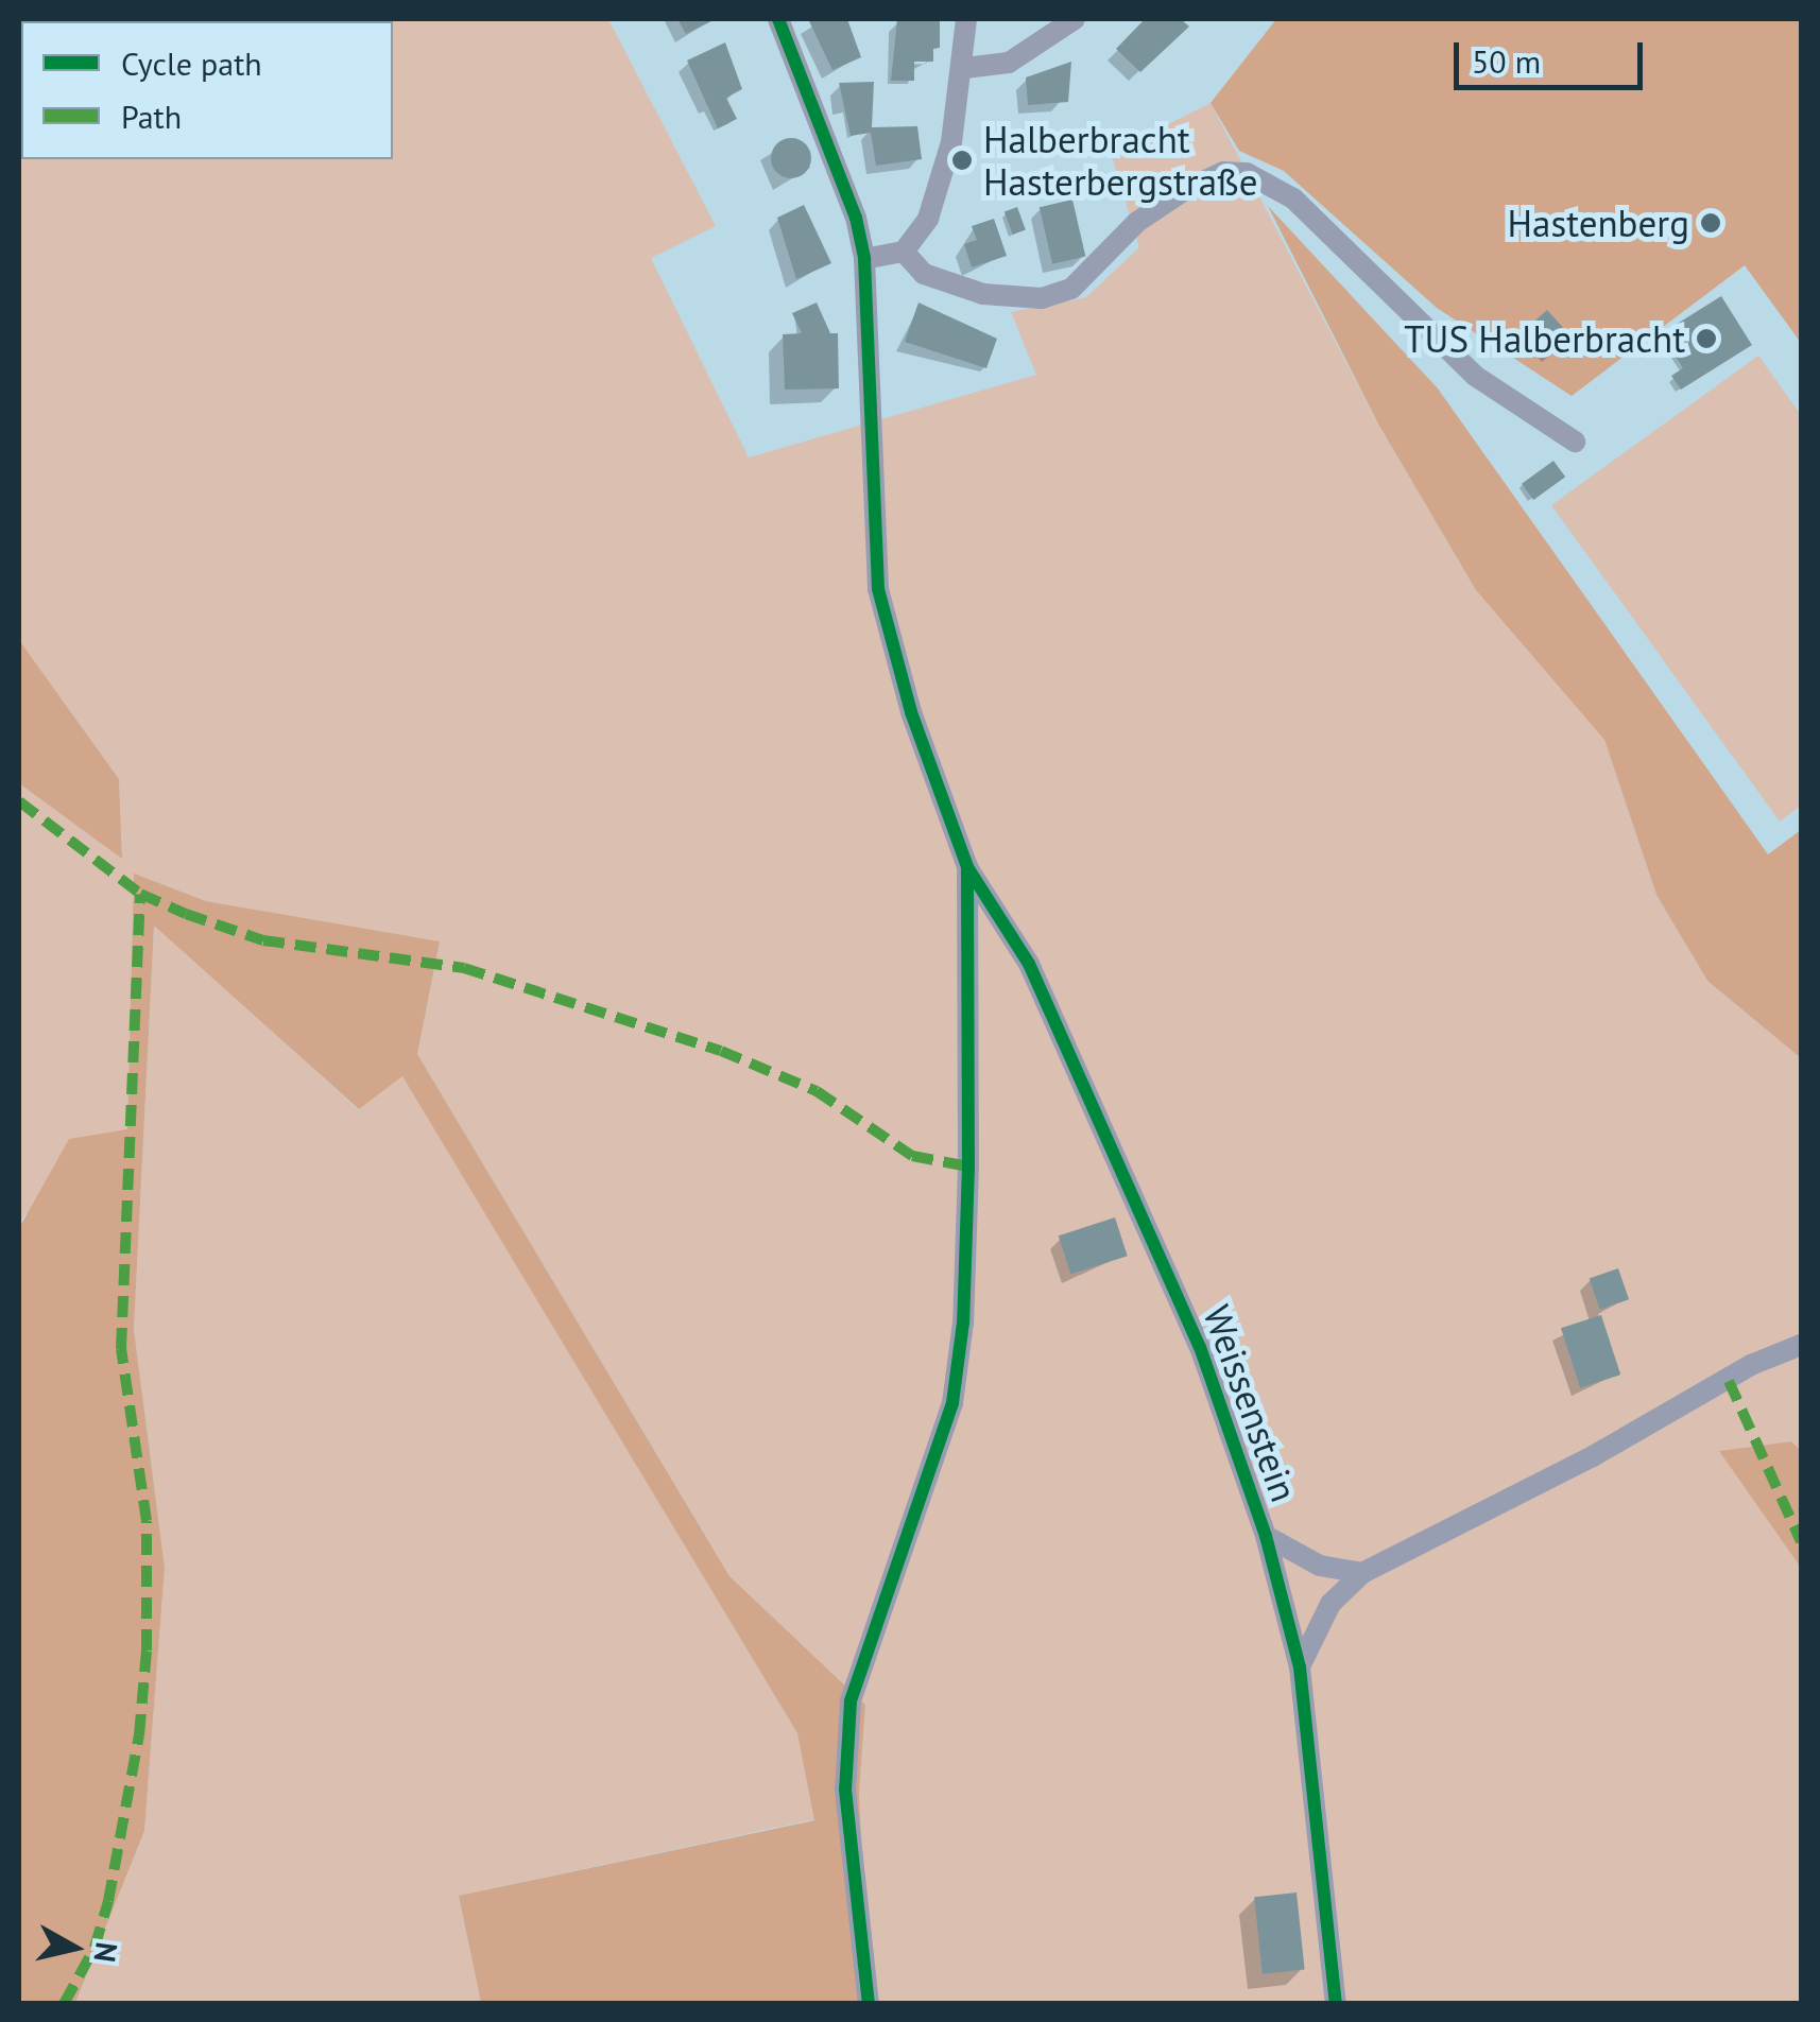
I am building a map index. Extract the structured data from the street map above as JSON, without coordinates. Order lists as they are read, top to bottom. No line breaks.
{"streets":{"street":["Weissenstein"]},"places":["Halberbracht Hasterbergstraße","Hastenberg","TUS Halberbracht"],"legend":["Cycle path","Path"],"scale_bar":"50 m","north":"right"}
